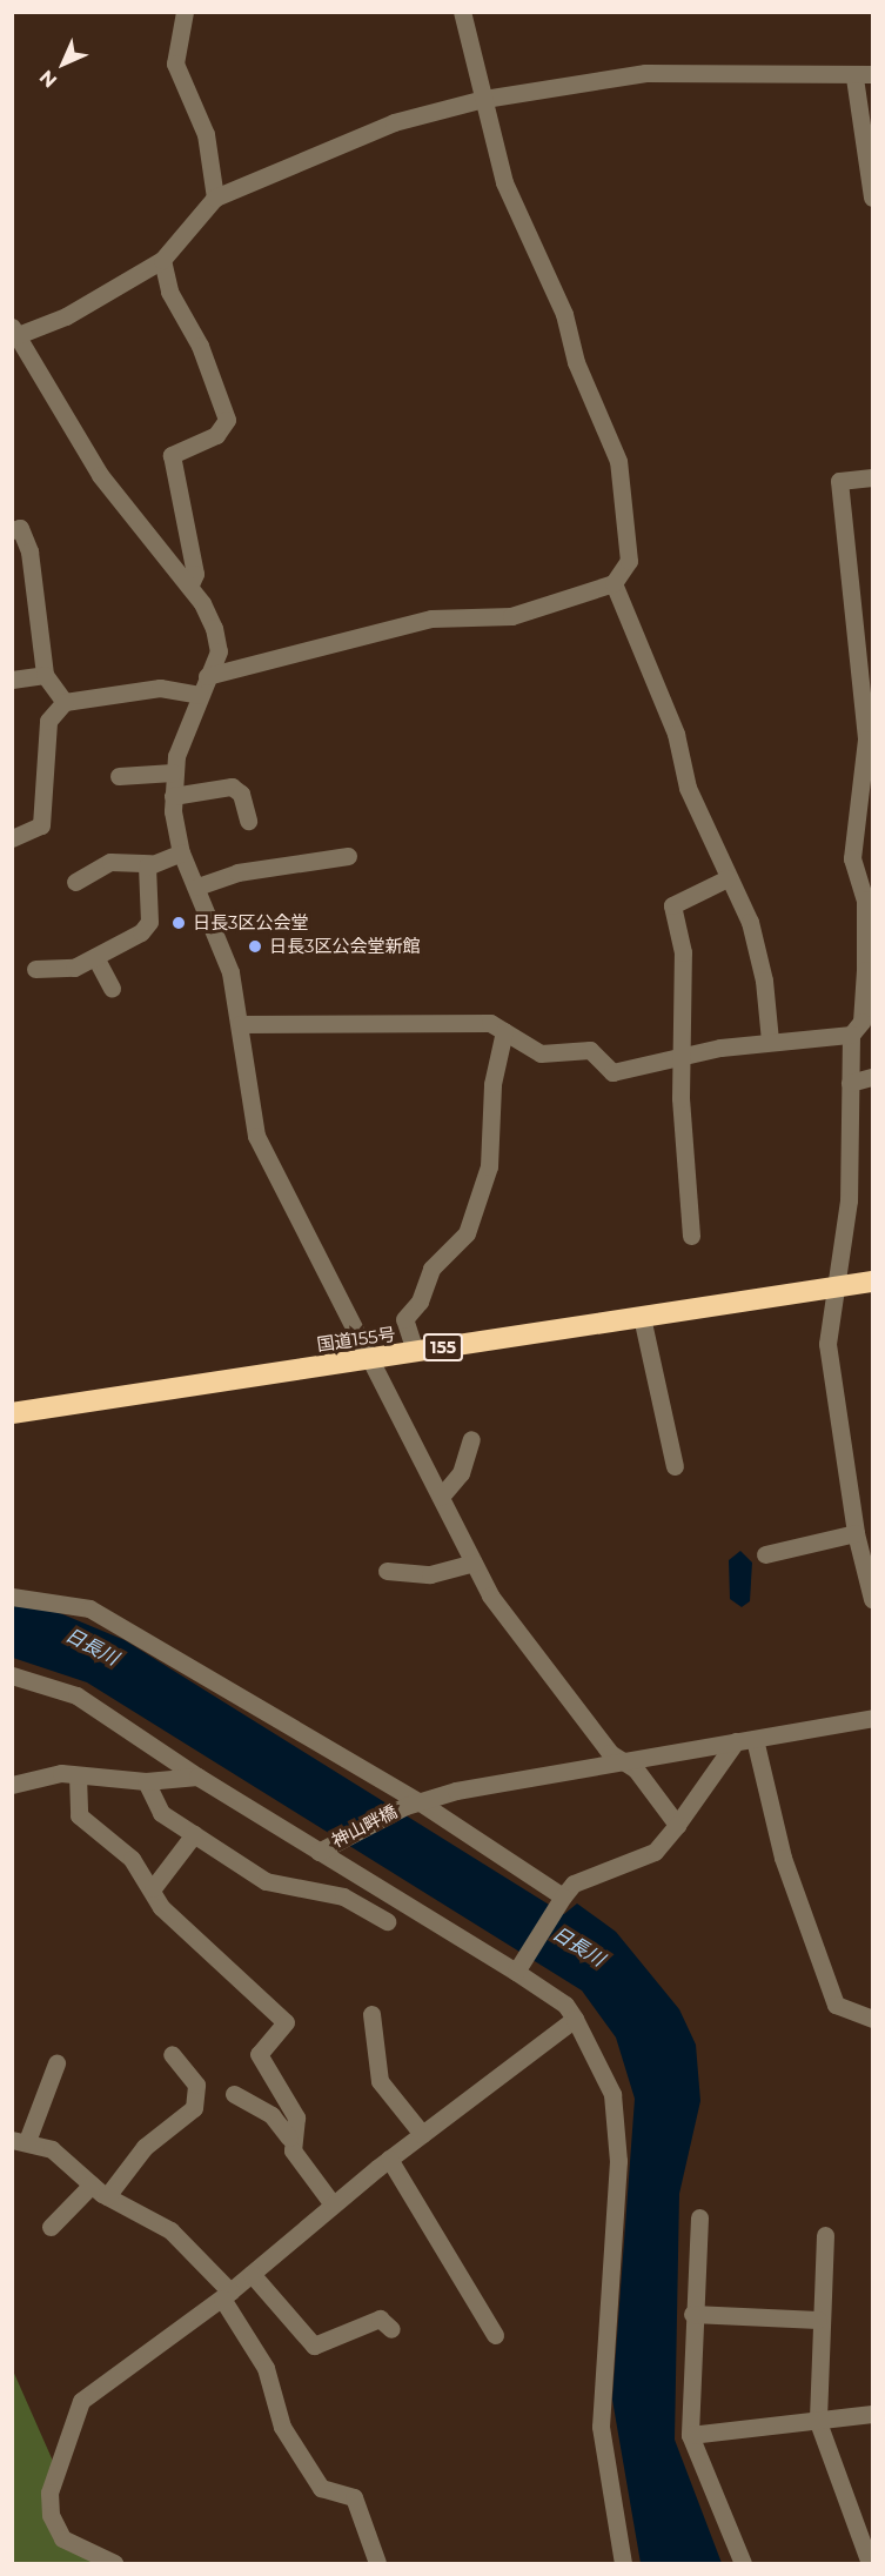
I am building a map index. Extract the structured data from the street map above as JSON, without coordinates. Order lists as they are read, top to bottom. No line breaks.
{"streets":{"highway":["国道155号","155"],"street":["神山畔橋"]},"water":["日長川"],"places":["日長3区公会堂","日長3区公会堂新館"],"north":"bottom left"}
